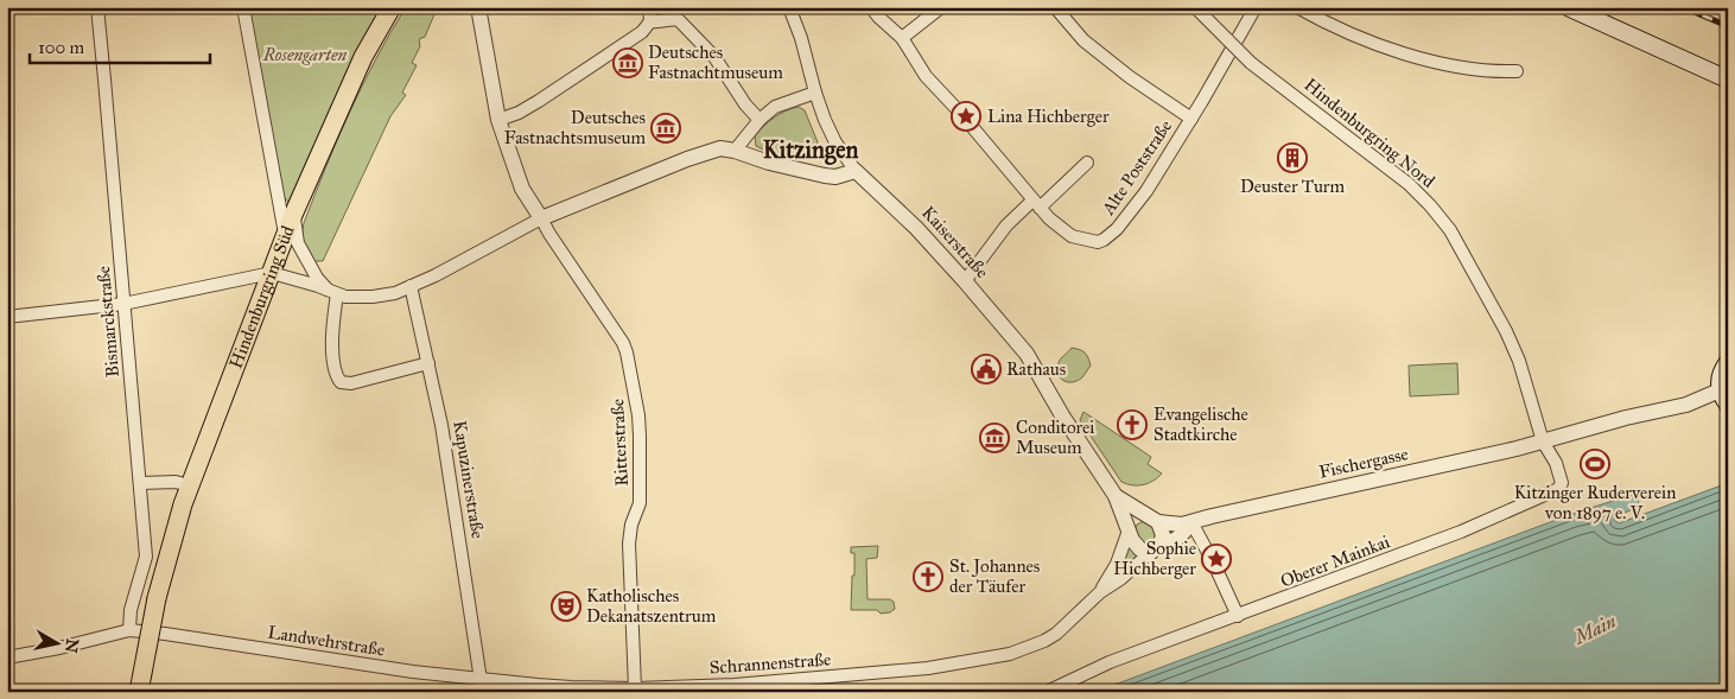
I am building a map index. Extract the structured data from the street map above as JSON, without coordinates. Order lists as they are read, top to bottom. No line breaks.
{"streets":{"main road":["Hindenburgring Süd"],"street":["Hindenburgring Nord","Alte Poststraße","Kaiserstraße","Bismarckstraße","Ritterstraße","Fischergasse","Kapuzinerstraße","Oberer Mainkai","Landwehrstraße","Schrannenstraße"]},"crossings":[["Hindenburgring Nord","Fischergasse"],["Hindenburgring Nord","Oberer Mainkai"],["Bismarckstraße","Landwehrstraße"],["Ritterstraße","Schrannenstraße"],["Fischergasse","Oberer Mainkai"],["Kapuzinerstraße","Landwehrstraße"],["Kapuzinerstraße","Schrannenstraße"],["Landwehrstraße","Schrannenstraße"]],"districts":["Kitzingen"],"water":["Main"],"parks":["Rosengarten"],"places":{"museum":["Deutsches Fastnachtmuseum","Deutsches Fastnachtsmuseum","Conditorei Museum"],"place":["Lina Hichberger","Sophie Hichberger"],"building":["Deuster Turm"],"public building":["Rathaus"],"church":["Evangelische Stadtkirche","St. Johannes der Täufer"],"sports":["Kitzinger Ruderverein von 1897 e. V."],"theatre":["Katholisches Dekanatszentrum"]},"scale_bar":"100 m","north":"right"}
